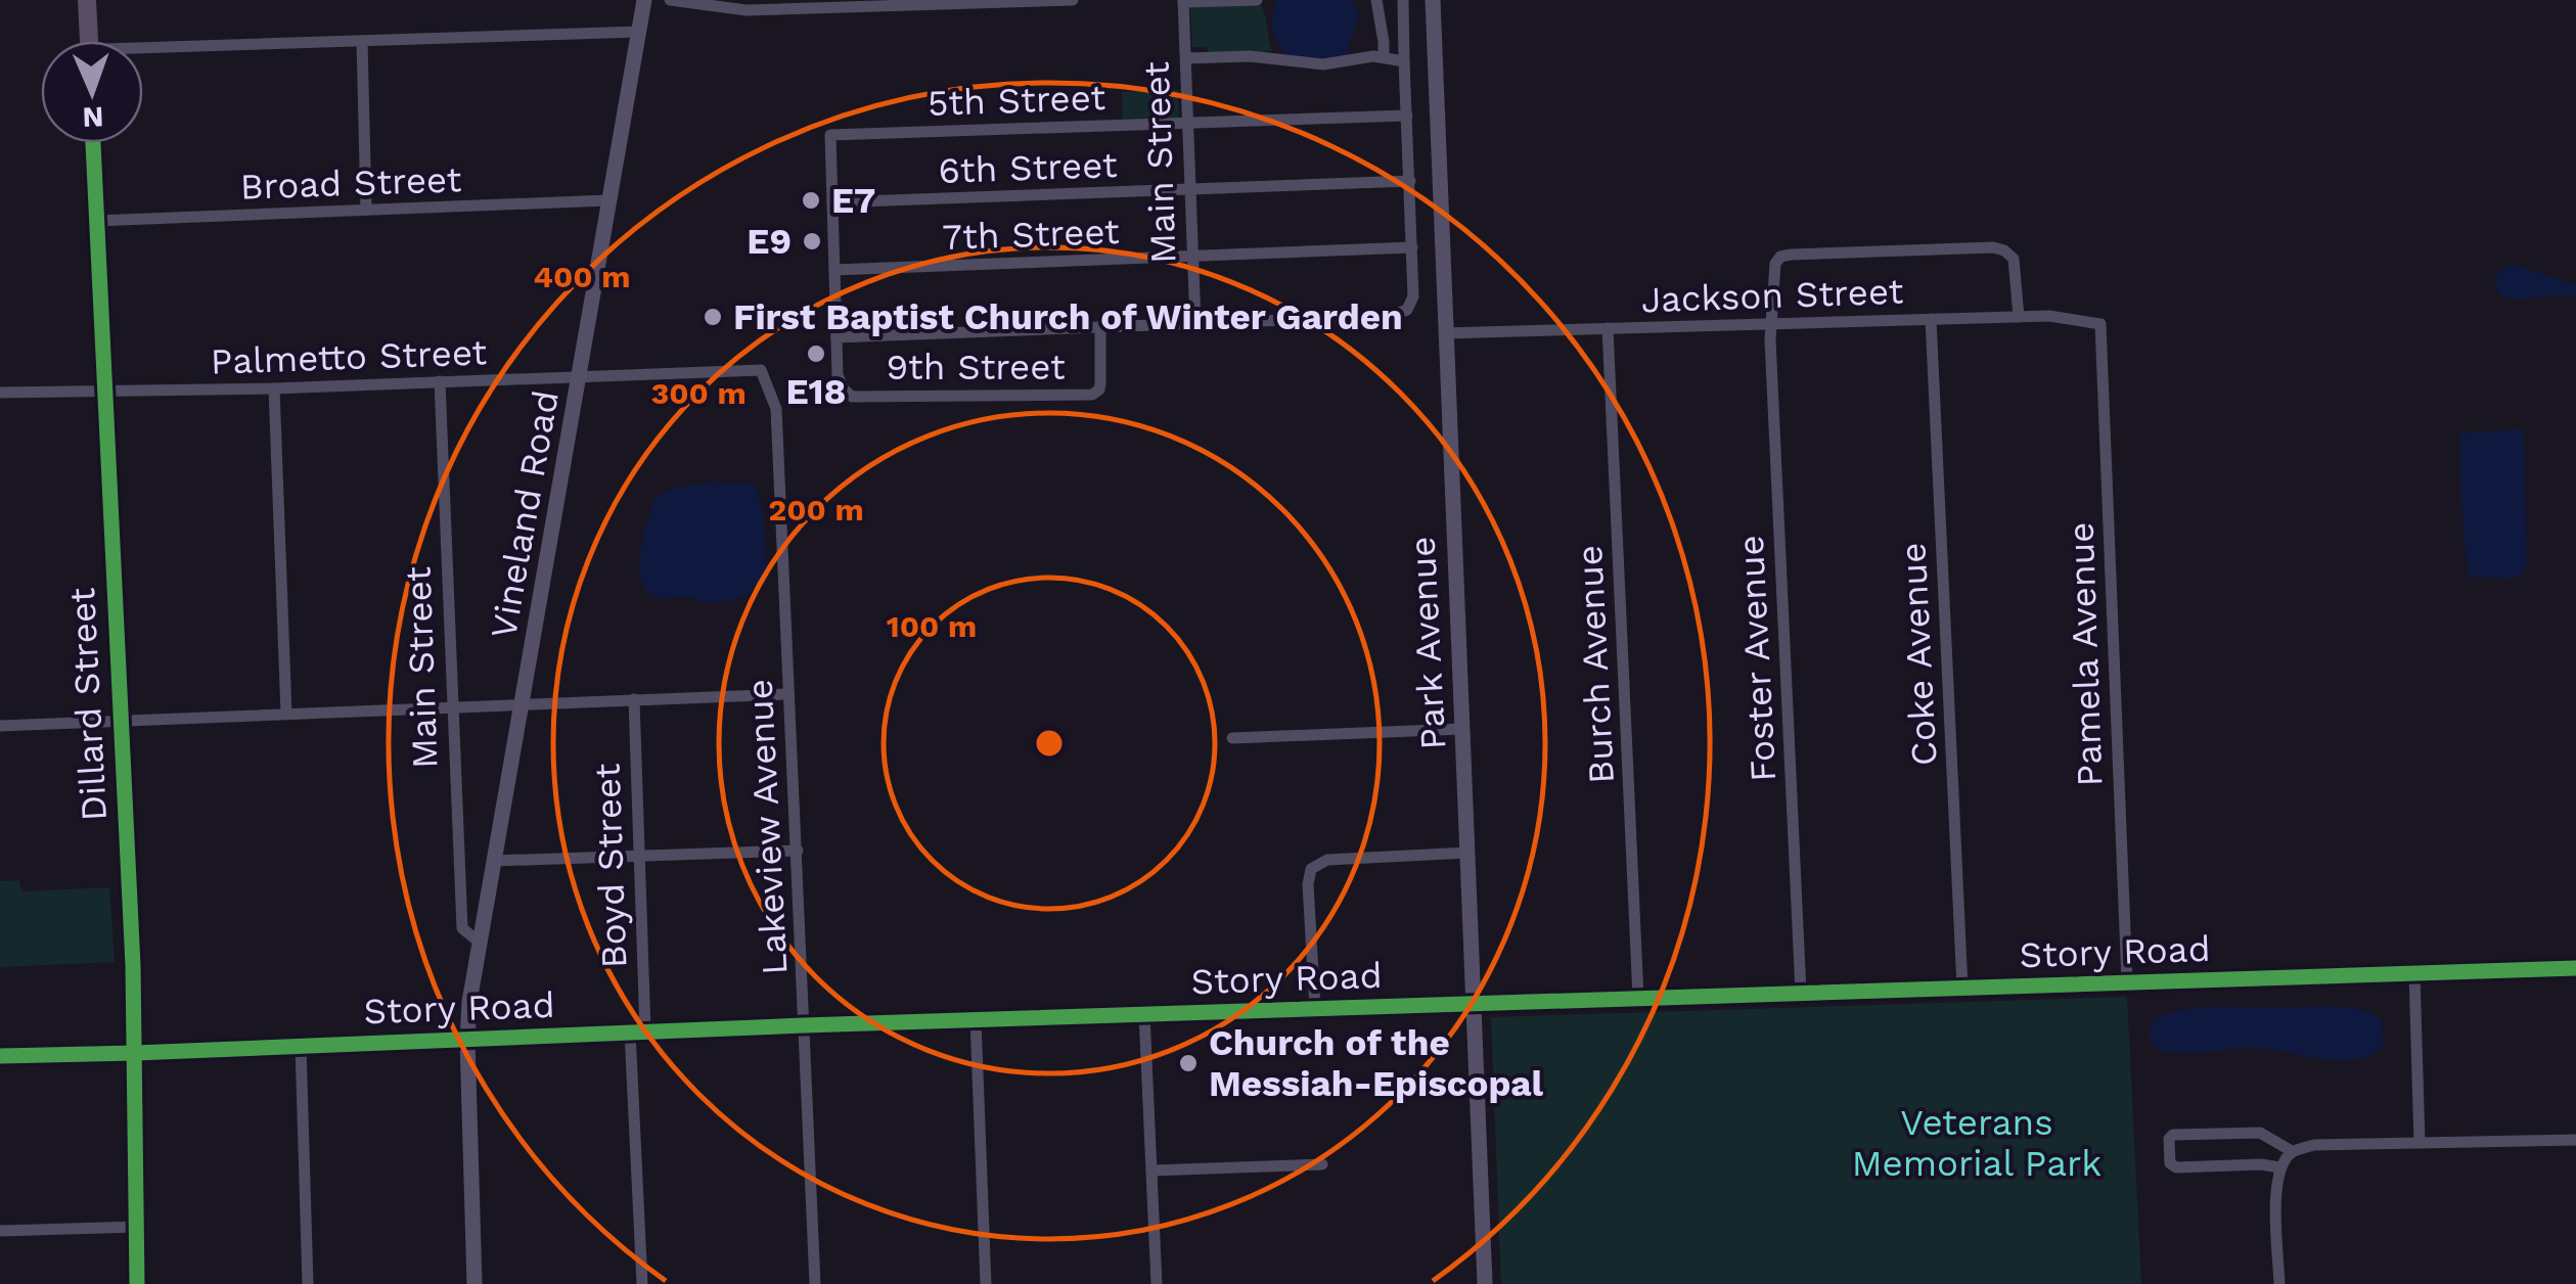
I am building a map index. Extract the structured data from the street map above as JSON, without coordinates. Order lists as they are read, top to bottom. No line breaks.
{"streets":{"main road":["Dillard Street"],"street":["5th Street","Main Street","6th Street","Broad Street","7th Street","Jackson Street","Palmetto Street","9th Street","Vineland Road","Park Avenue","Coke Avenue","Pamela Avenue","Foster Avenue","Burch Avenue","Lakeview Avenue","Boyd Street","Story Road"]},"crossings":[["5th Street","Main Street"],["5th Street","6th Street"],["5th Street","7th Street"],["5th Street","9th Street"],["Main Street","6th Street"],["Main Street","7th Street"],["Main Street","Palmetto Street"],["Main Street","Vineland Road"],["Broad Street","Vineland Road"],["Broad Street","Dillard Street"],["Jackson Street","Park Avenue"],["Jackson Street","Coke Avenue"],["Jackson Street","Pamela Avenue"],["Jackson Street","Foster Avenue"],["Jackson Street","Burch Avenue"],["Palmetto Street","Vineland Road"],["Palmetto Street","Dillard Street"],["Palmetto Street","Lakeview Avenue"],["Vineland Road","Story Road"],["Park Avenue","Story Road"],["Coke Avenue","Story Road"],["Pamela Avenue","Story Road"],["Foster Avenue","Story Road"],["Burch Avenue","Story Road"],["Dillard Street","Story Road"],["Lakeview Avenue","Story Road"],["Boyd Street","Story Road"]],"parks":["Veterans Memorial Park"],"places":["E7","E9","First Baptist Church of Winter Garden","E18","Church of the Messiah-Episcopal"],"north":"bottom","rings":["400 m","300 m","200 m","100 m"]}
